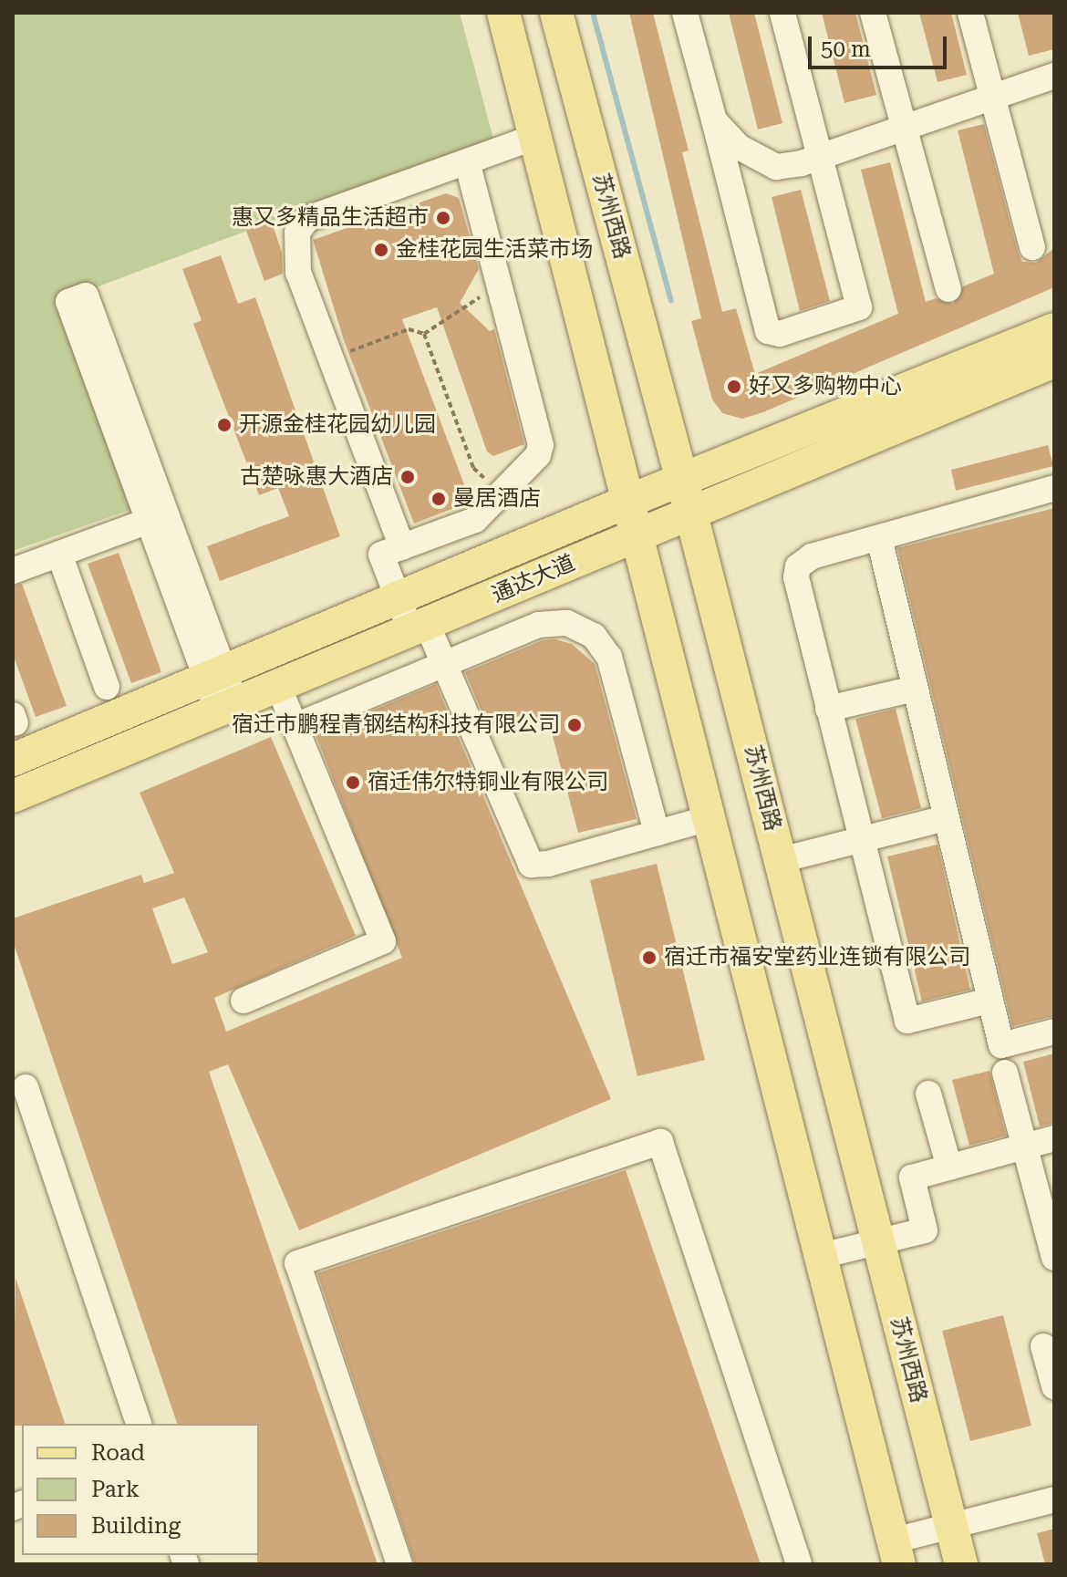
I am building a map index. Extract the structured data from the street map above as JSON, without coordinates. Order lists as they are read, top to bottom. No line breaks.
{"streets":{"main road":["苏州西路","通达大道"]},"crossings":[["苏州西路","通达大道"]],"places":["惠又多精品生活超市","金桂花园生活菜市场","好又多购物中心","开源金桂花园幼儿园","古楚咏惠大酒店","曼居酒店","宿迁市鹏程青钢结构科技有限公司","宿迁伟尔特铜业有限公司","宿迁市福安堂药业连锁有限公司"],"legend":["Road","Park","Building"],"scale_bar":"50 m"}
